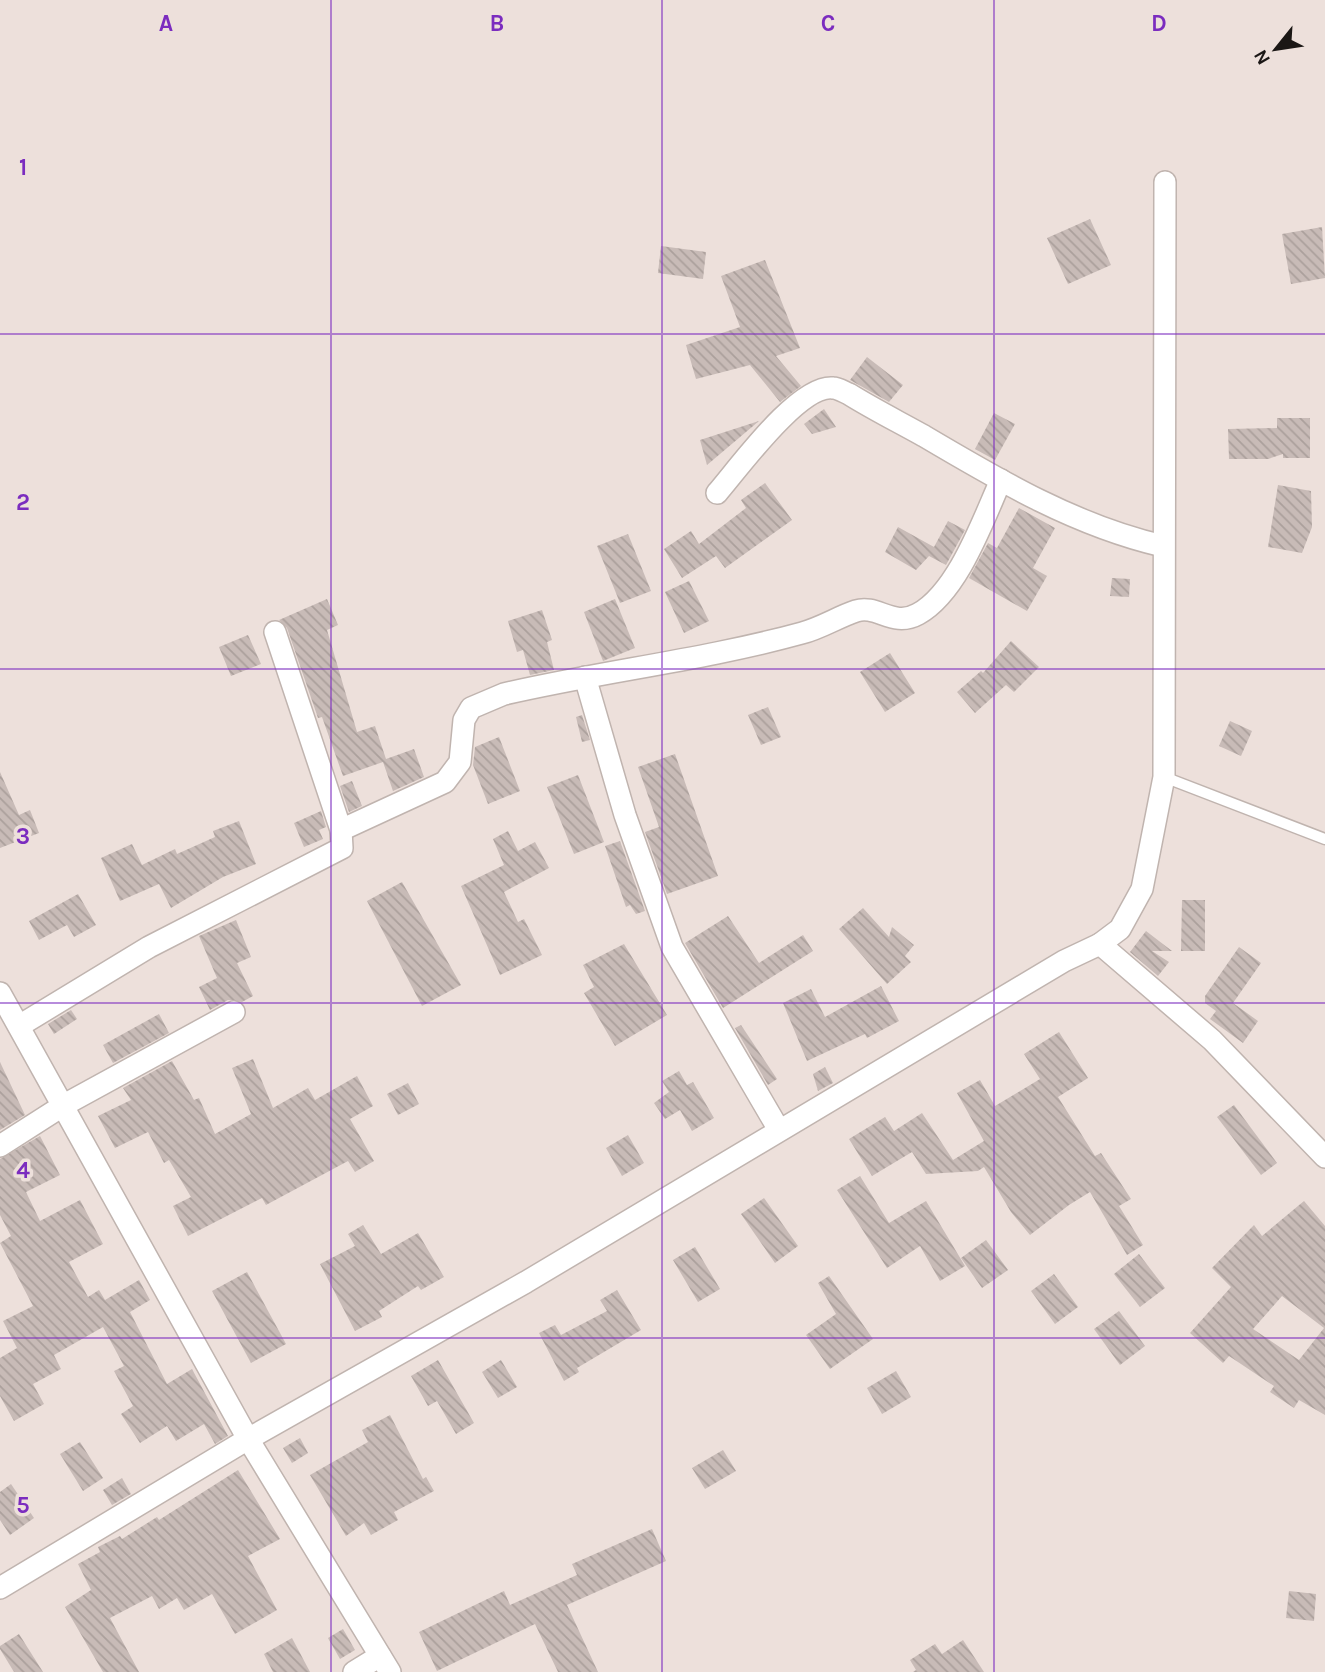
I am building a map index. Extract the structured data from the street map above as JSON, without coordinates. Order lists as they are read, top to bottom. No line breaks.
{"north":"bottom left","grid":{"columns":["A","B","C","D"],"rows":["1","2","3","4","5"]}}
